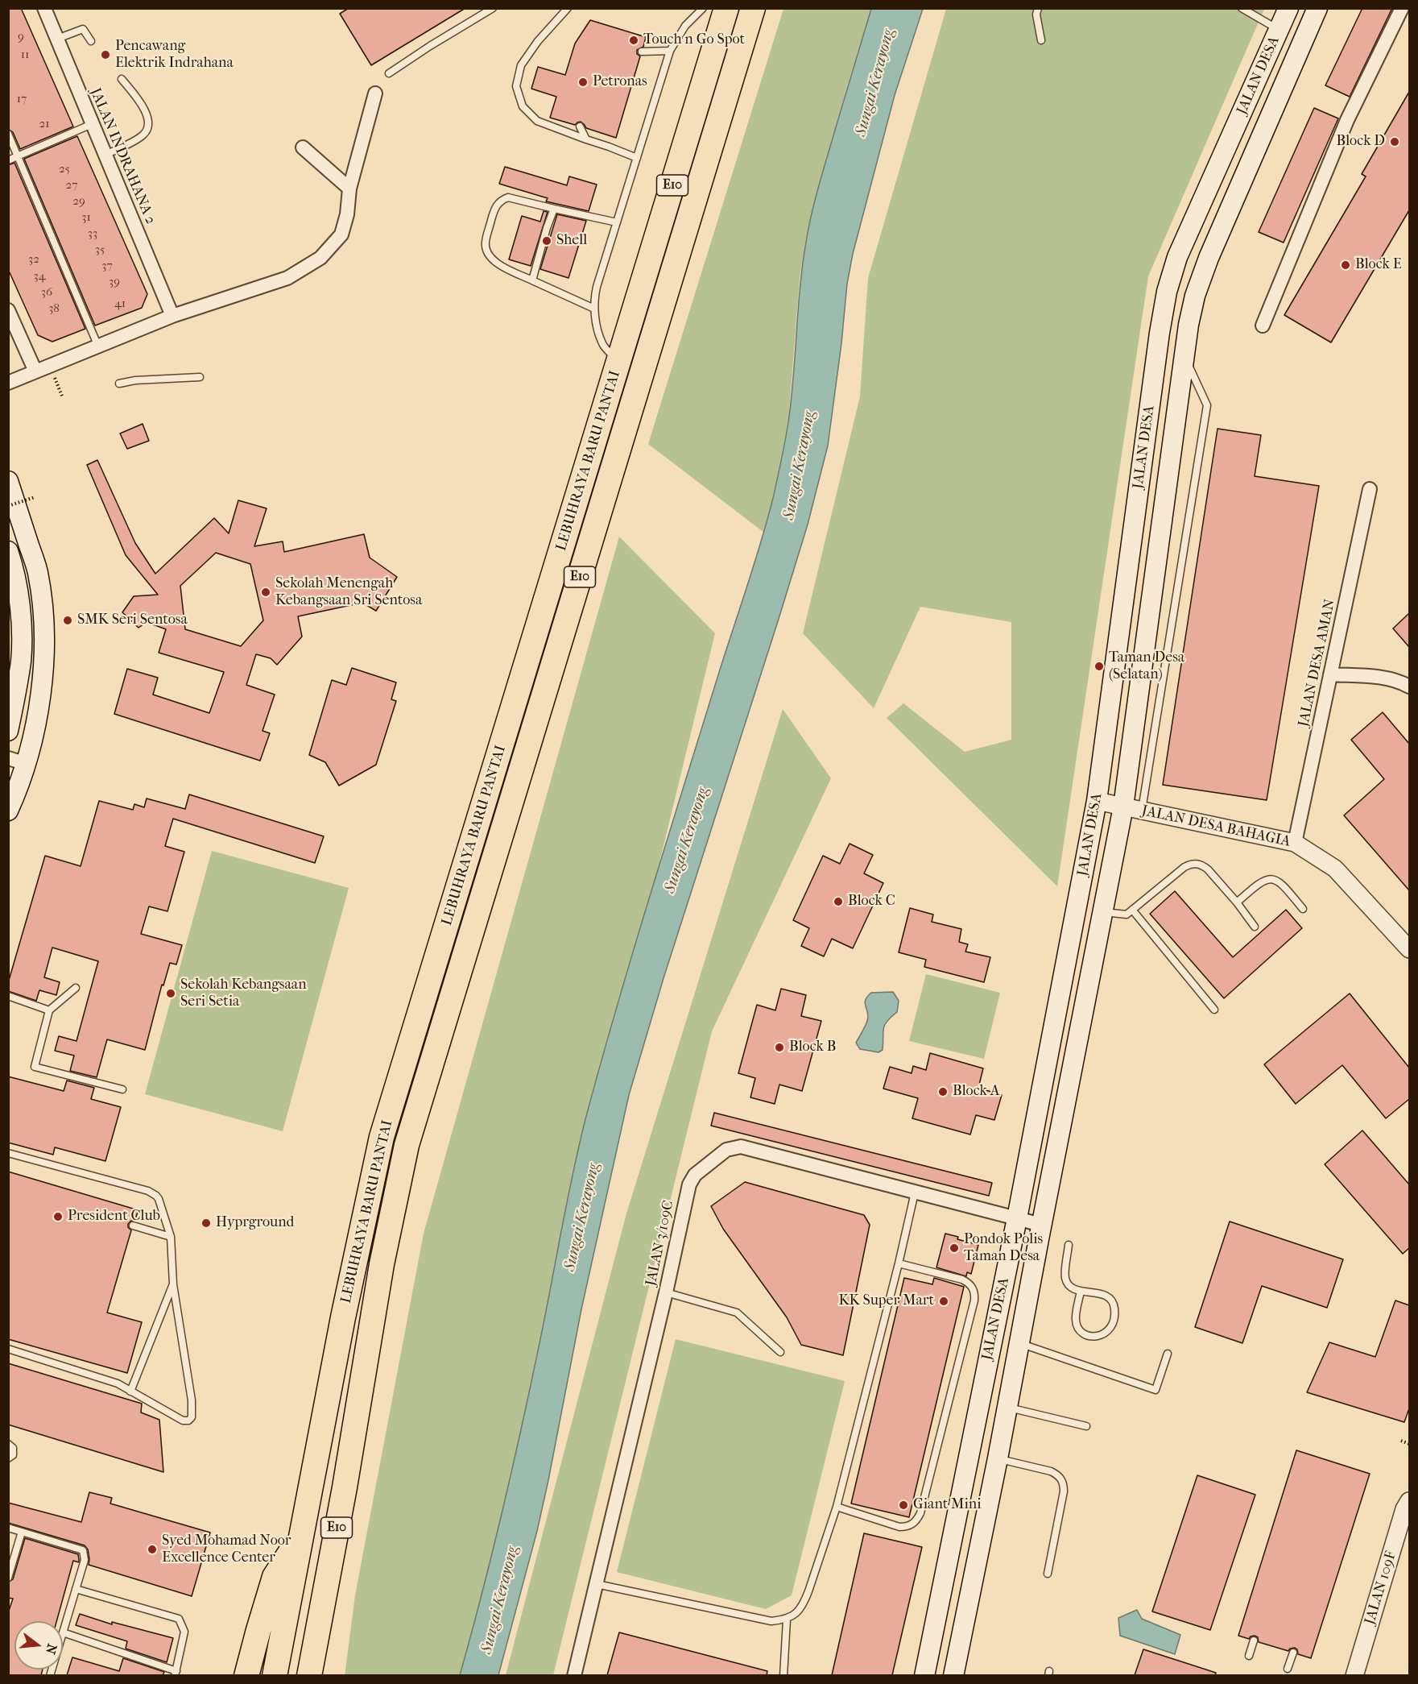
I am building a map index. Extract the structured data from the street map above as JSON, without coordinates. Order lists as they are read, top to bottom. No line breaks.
{"streets":{"highway":["E10","LEBUHRAYA BARU PANTAI"],"main road":["JALAN DESA"],"street":["JALAN INDRAHANA 2","JALAN DESA AMAN","JALAN DESA BAHAGIA","JALAN 3/109C","JALAN 109F"]},"crossings":[["JALAN DESA","JALAN DESA BAHAGIA"],["JALAN DESA","JALAN 3/109C"],["JALAN DESA AMAN","JALAN DESA BAHAGIA"]],"water":["Sungai Kerayong"],"places":["Touch n Go Spot","Pencawang Elektrik Indrahana","Petronas","Block D","Shell","Block E","Sekolah Menengah Kebangsaan Sri Sentosa","SMK Seri Sentosa","Taman Desa (Selatan)","Block C","Sekolah Kebangsaan Seri Setia","Block B","Block A","President Club","Hyprground","Pondok Polis Taman Desa","KK Super Mart","Giant Mini","Syed Mohamad Noor Excellence Center"],"house_numbers":["9","11","17","21","25","27","29","31","33","35","32","37","34","39","36","41","38"],"north":"right"}
